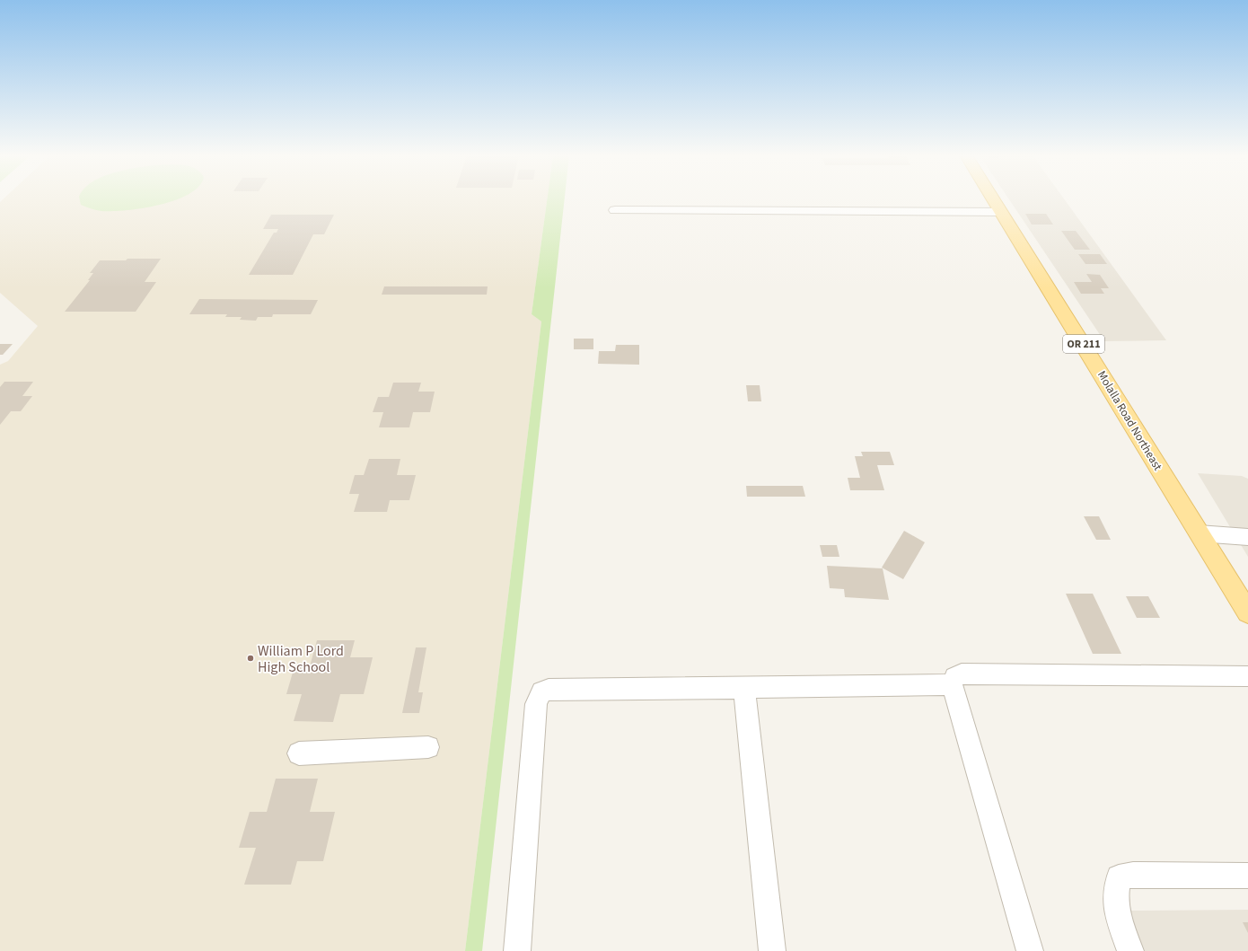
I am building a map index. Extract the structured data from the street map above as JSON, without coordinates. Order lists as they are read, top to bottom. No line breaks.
{"streets":{"main road":["OR 211","Molalla Road Northeast"]},"places":["William P Lord High School"]}
